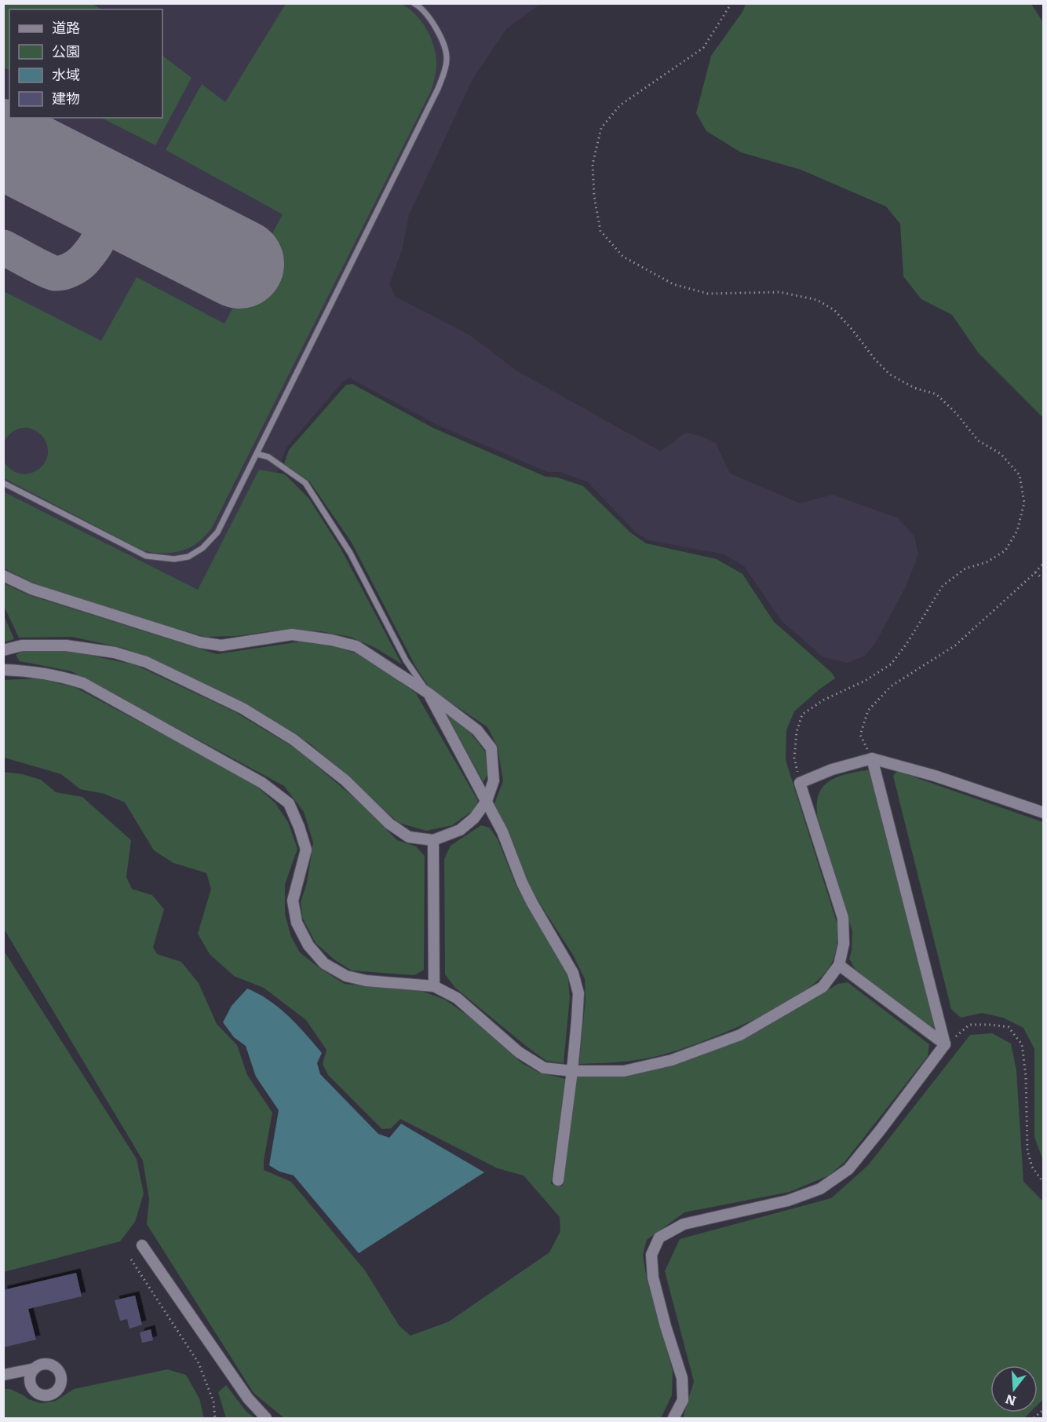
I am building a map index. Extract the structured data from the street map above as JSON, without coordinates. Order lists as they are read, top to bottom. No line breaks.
{"legend":["道路","公園","水域","建物"],"north":"bottom"}
